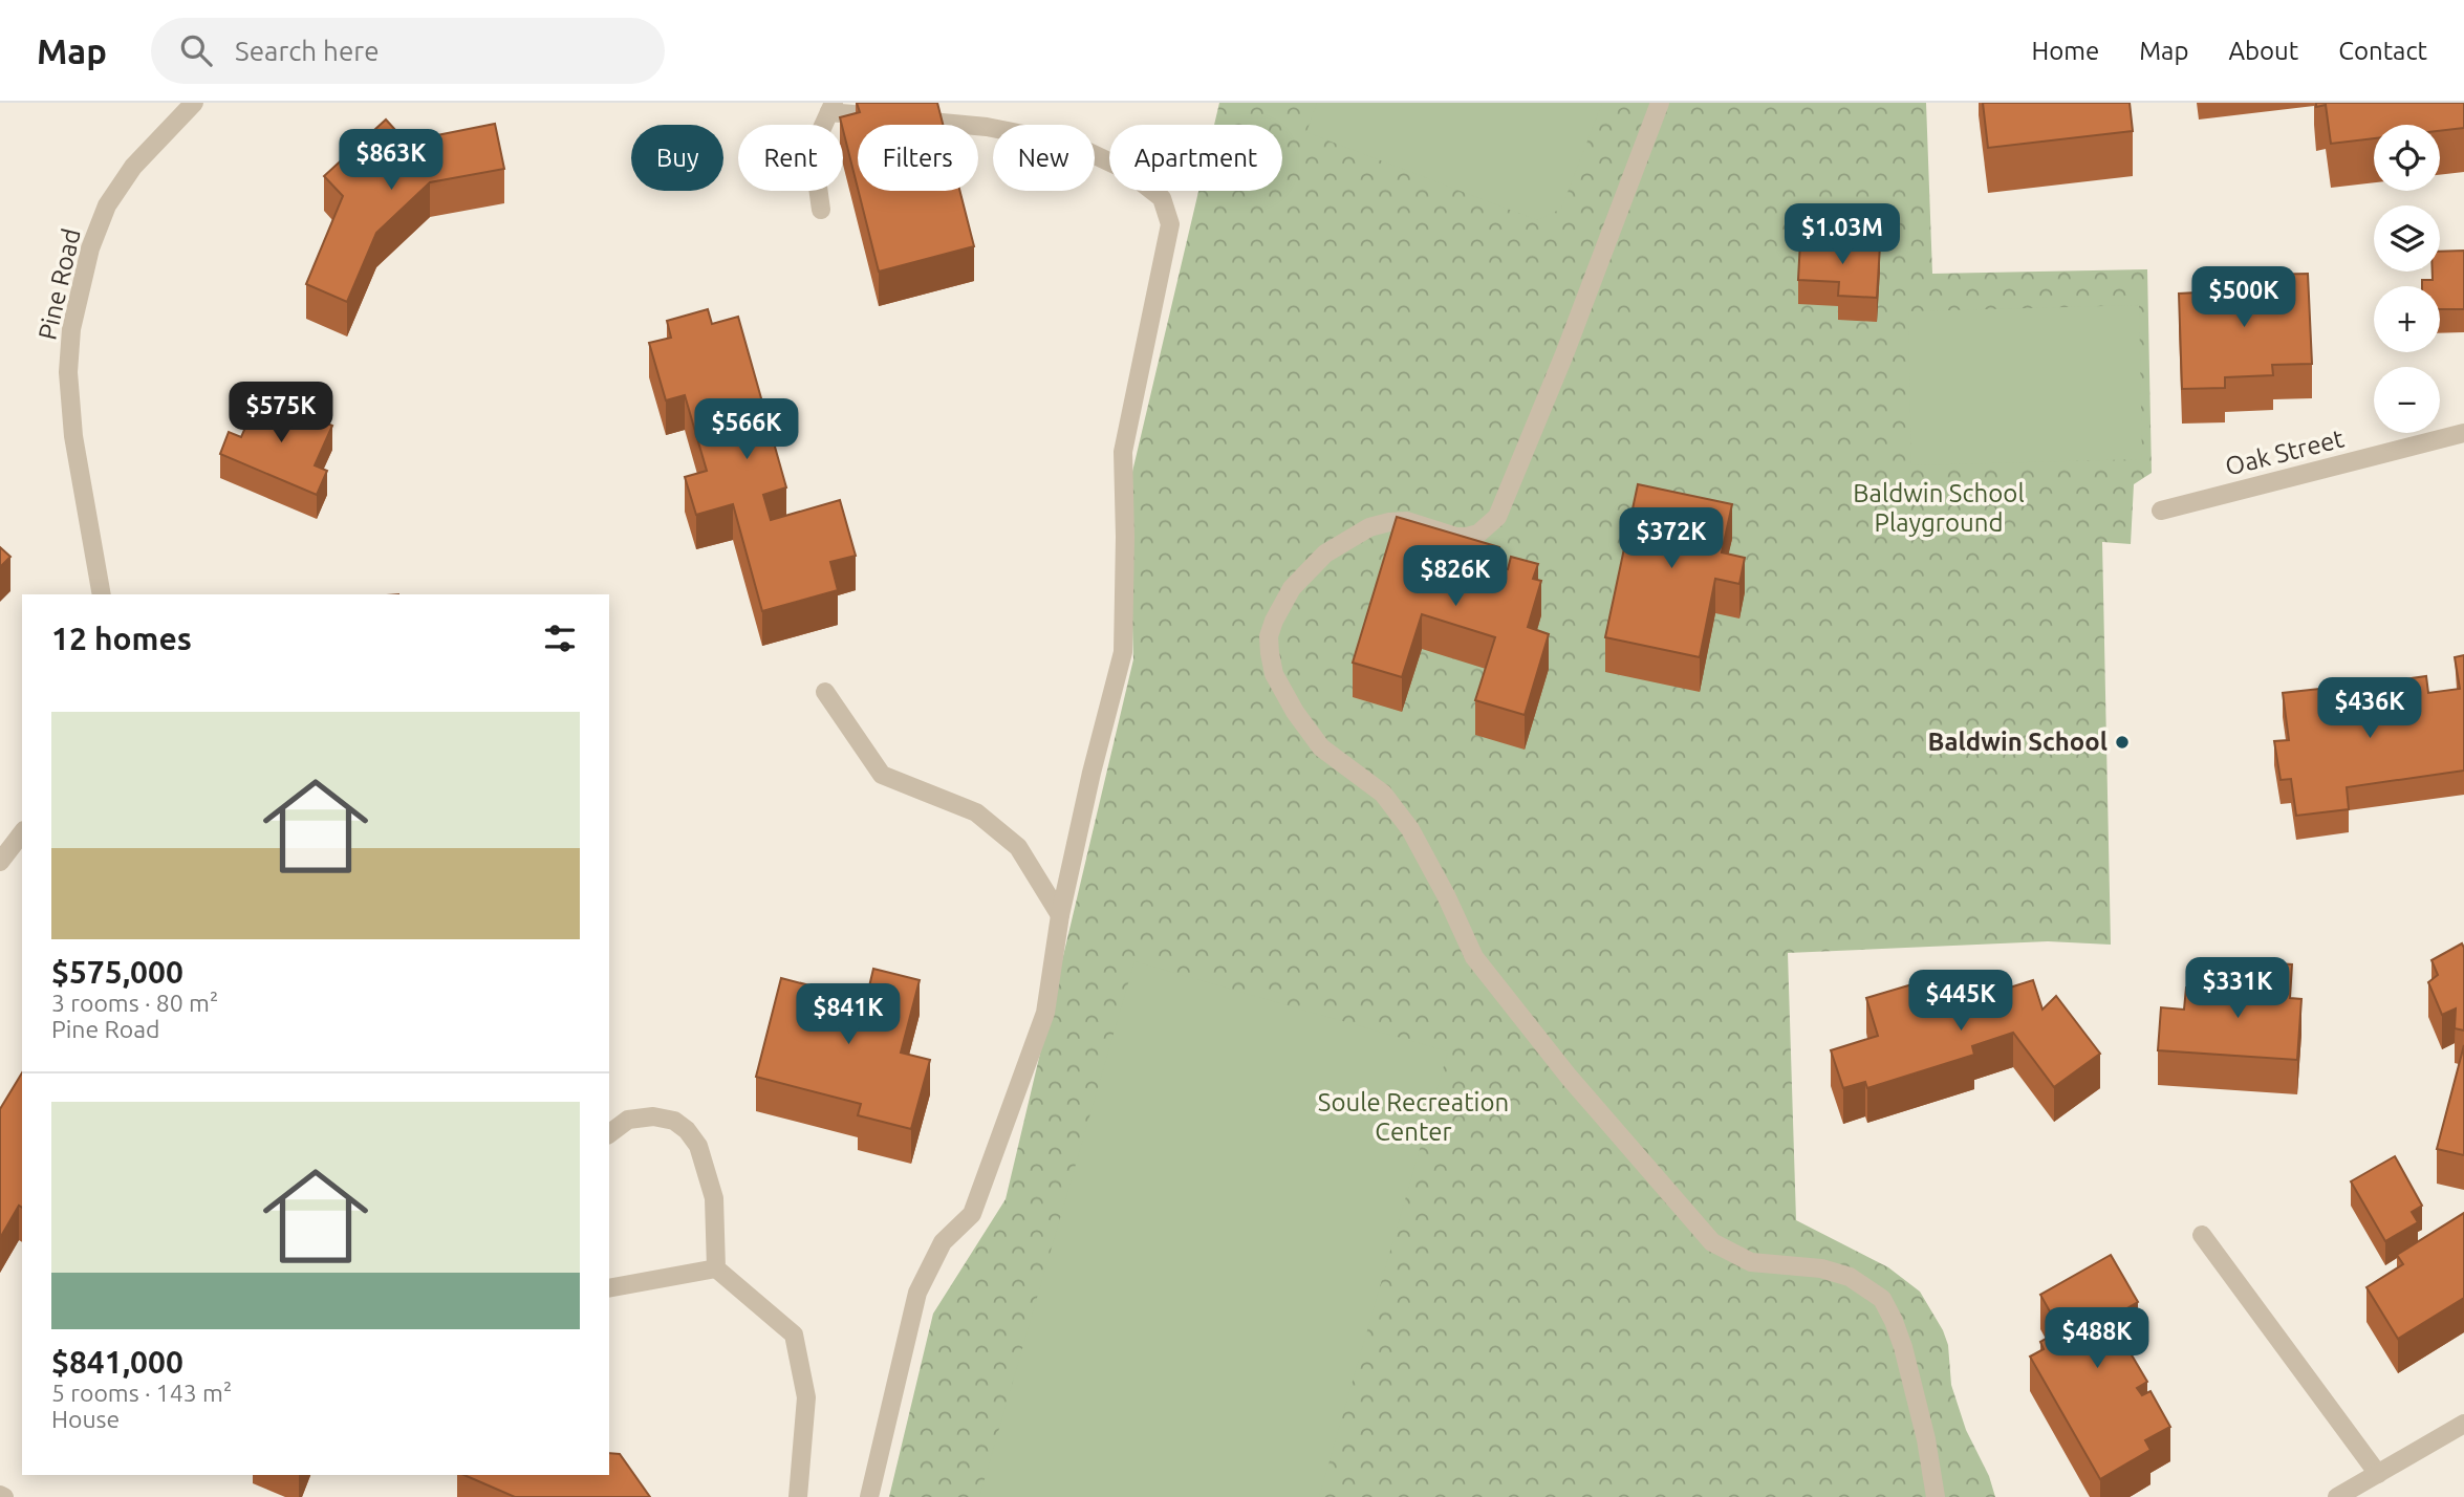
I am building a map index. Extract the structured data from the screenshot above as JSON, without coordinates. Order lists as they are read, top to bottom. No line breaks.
{"streets":{"street":["Pine Road","Oak Street"]},"parks":["Baldwin School Playground","Soule Recreation Center"],"places":["Baldwin School"],"page":{"header":"Map","search":"Search here","nav":["Home","Map","About","Contact"],"map_buttons":["+","−"],"chip":["Buy","Rent","Filters","New","Apartment"],"price":["$863K","$1.03M","$500K","$575K","$566K","$372K","$826K","$436K","$331K","$445K","$841K","$488K"],"heading":"12 homes","list":[{"name":"$575,000","note":"3 rooms · 80 m² · Pine Road"},{"name":"$841,000","note":"5 rooms · 143 m² · House"}]}}
